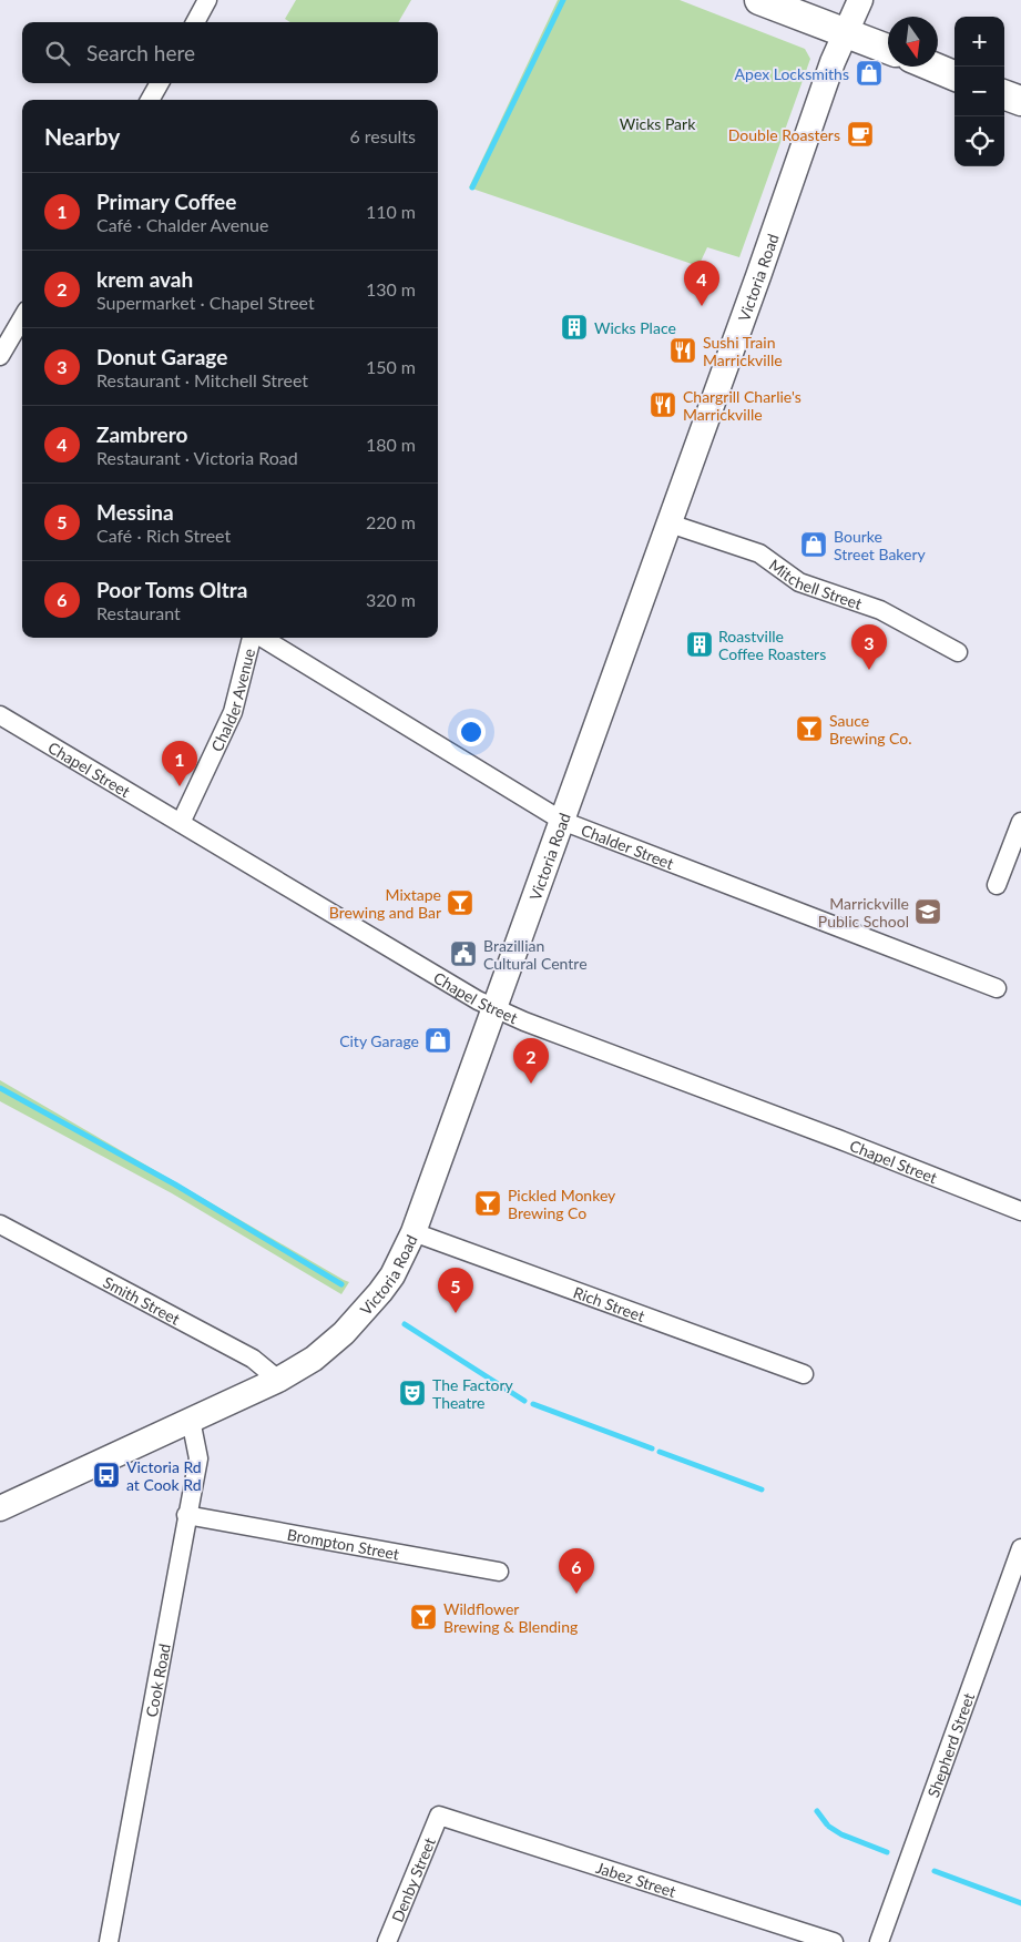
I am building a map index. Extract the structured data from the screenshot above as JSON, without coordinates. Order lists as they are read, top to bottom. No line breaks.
{"streets":{"main road":["Victoria Road"],"street":["Mitchell Street","Chalder Avenue","Chapel Street","Chalder Street","Smith Street","Rich Street","Brompton Street","Cook Road","Shepherd Street","Denby Street","Jabez Street"]},"crossings":[["Victoria Road","Mitchell Street"],["Victoria Road","Chapel Street"],["Victoria Road","Chalder Street"],["Victoria Road","Smith Street"],["Victoria Road","Rich Street"],["Victoria Road","Cook Road"],["Chalder Avenue","Chapel Street"],["Brompton Street","Cook Road"],["Denby Street","Jabez Street"]],"parks":["Wicks Park"],"places":{"shop":["Apex Locksmiths","Bourke Street Bakery","City Garage"],"cafe":["Double Roasters"],"building":["Wicks Place","Roastville Coffee Roasters"],"restaurant":["Sushi Train Marrickville","Chargrill Charlie's Marrickville"],"bar":["Sauce Brewing Co.","Mixtape Brewing and Bar","Pickled Monkey Brewing Co","Wildflower Brewing & Blending"],"school or university":["Marrickville Public School"],"public building":["Brazillian Cultural Centre"],"theatre":["The Factory Theatre"],"bus stop":["Victoria Rd at Cook Rd"]},"north":"bottom","page":{"map_buttons":["+","−"],"search":"Search here","heading":["Nearby","6 results"],"list":[{"mark":"1","name":"Primary Coffee","note":"Café · Chalder Avenue","value":"110 m"},{"mark":"2","name":"krem avah","note":"Supermarket · Chapel Street","value":"130 m"},{"mark":"3","name":"Donut Garage","note":"Restaurant · Mitchell Street","value":"150 m"},{"mark":"4","name":"Zambrero","note":"Restaurant · Victoria Road","value":"180 m"},{"mark":"5","name":"Messina","note":"Café · Rich Street","value":"220 m"},{"mark":"6","name":"Poor Toms Oltra","note":"Restaurant","value":"320 m"}],"pins":["4","3","1","2","5","6"]}}
